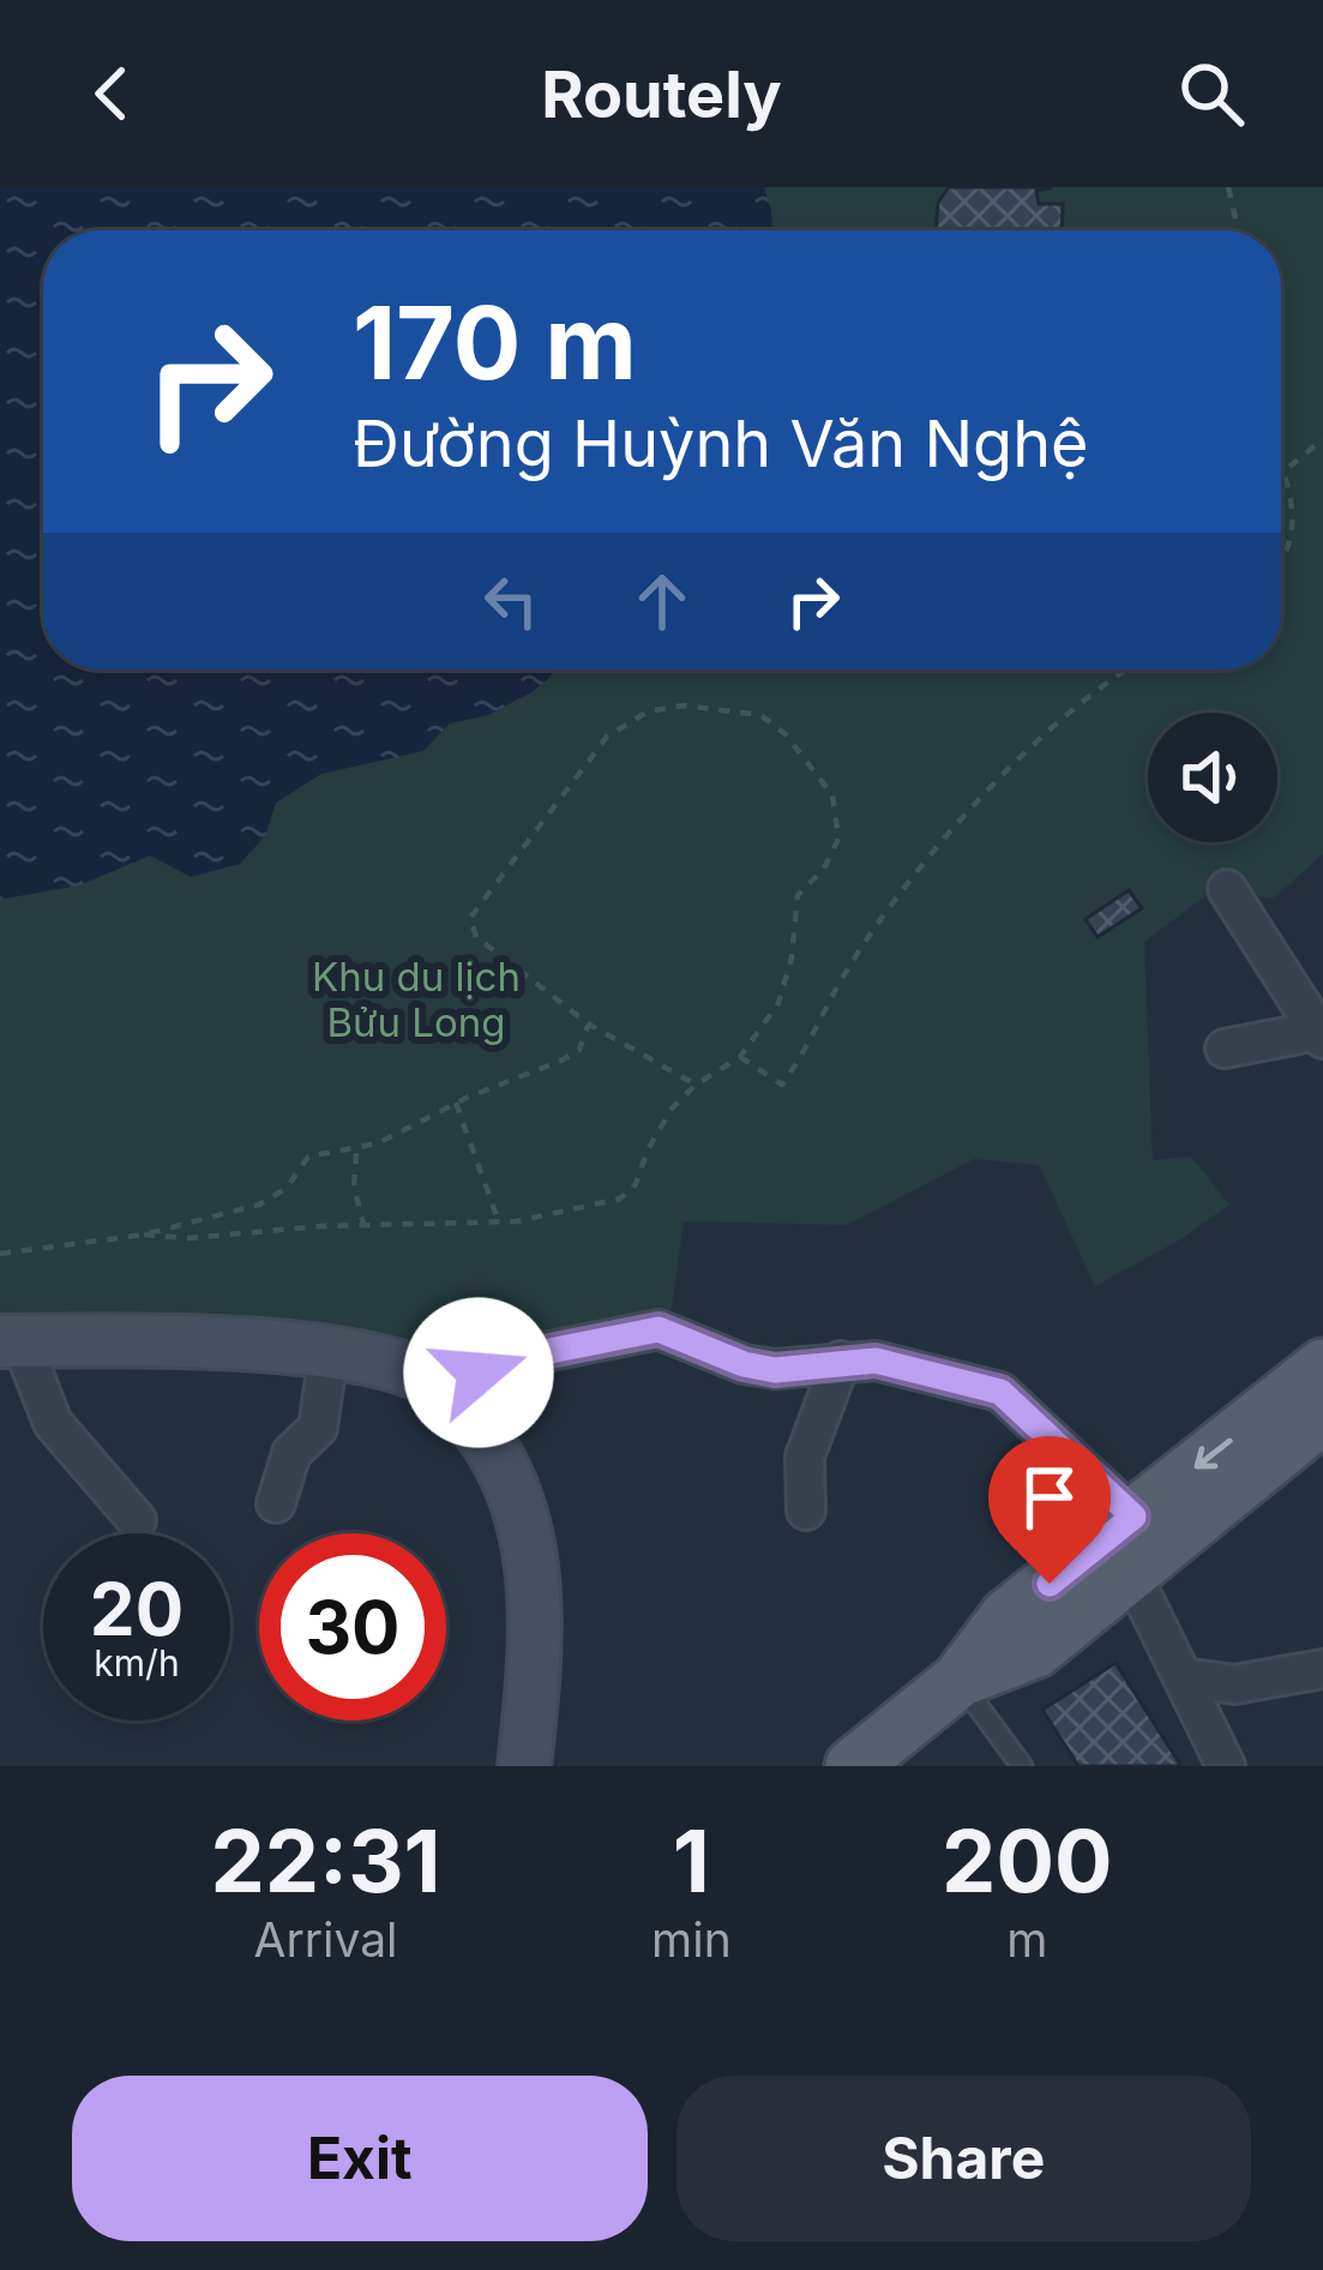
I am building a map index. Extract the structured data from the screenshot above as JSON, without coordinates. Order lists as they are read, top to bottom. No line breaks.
{"parks":["Khu du lịch Bửu Long"],"page":{"header":"Routely","turn":["170 m","Đường Huỳnh Văn Nghệ"],"speed":"20 km/h","limit":"30","eta":["22:31","Arrival","1","min","200","m"],"buttons":["Exit","Share"]}}
